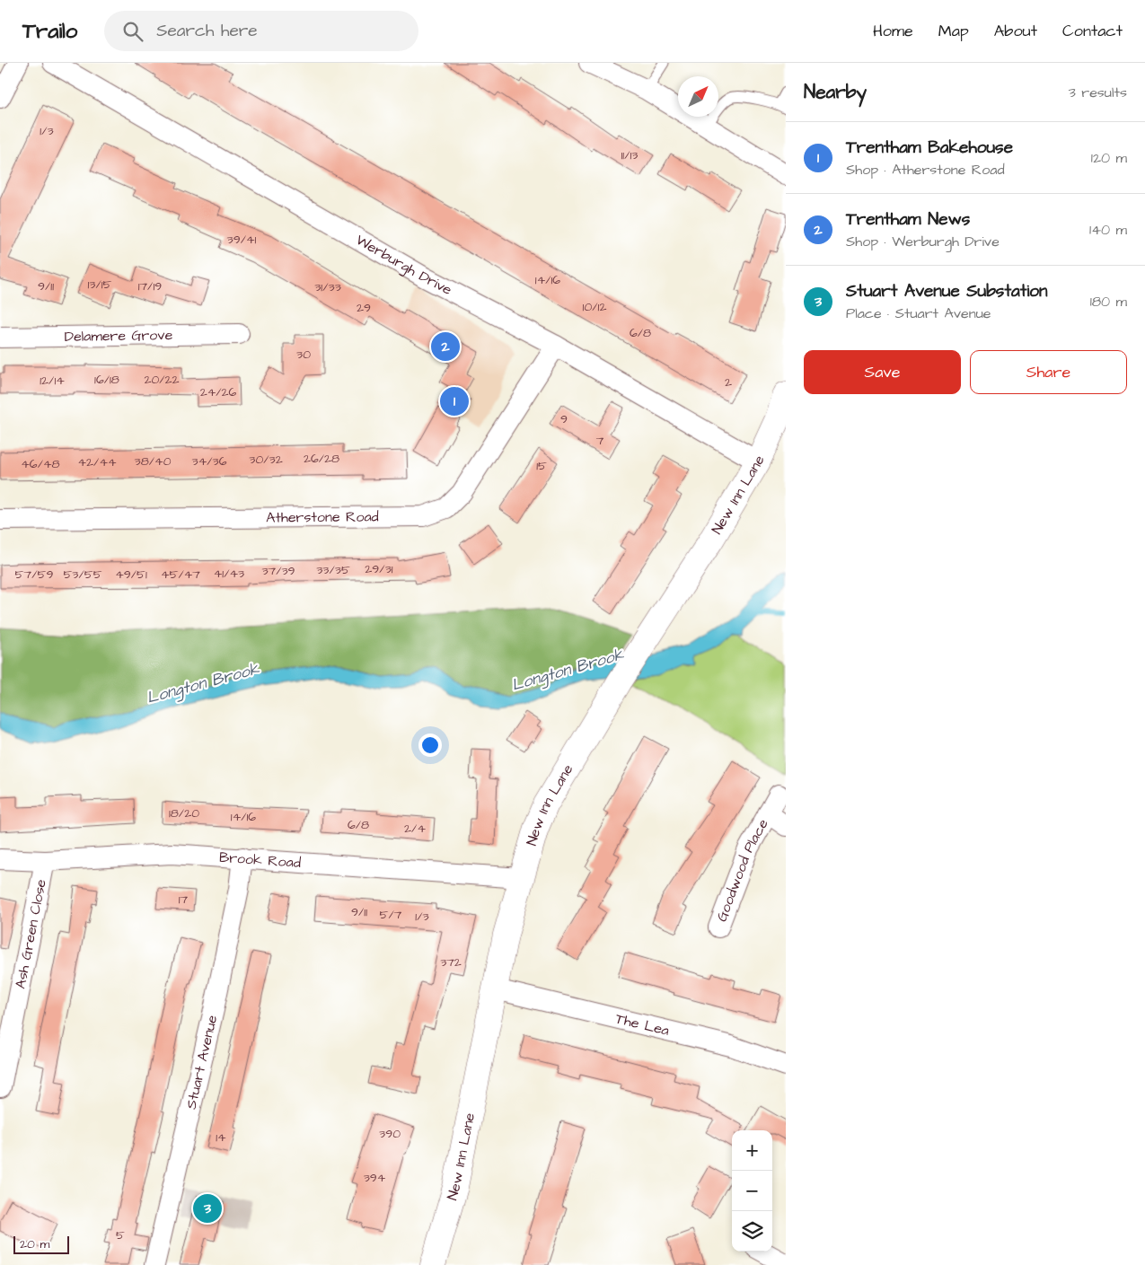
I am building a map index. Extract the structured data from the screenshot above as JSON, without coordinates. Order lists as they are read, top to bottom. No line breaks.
{"streets":{"street":["Werburgh Drive","Delamere Grove","New Inn Lane","Atherstone Road","Brook Road","Goodwood Place","Ash Green Close","The Lea","Stuart Avenue"]},"crossings":[["Werburgh Drive","New Inn Lane"],["Werburgh Drive","Atherstone Road"],["New Inn Lane","Brook Road"],["New Inn Lane","The Lea"],["Brook Road","Ash Green Close"],["Brook Road","Stuart Avenue"]],"water":["Longton Brook"],"house_numbers":["1/3","11/13","39/41","14/16","13/15","9/11","17/19","31/33","10/12","29","6/8","30","16/18","20/22","12/14","2","24/26","9","7","26/28","30/32","38/40","34/36","42/44","46/48","15","29/31","33/35","37/39","41/43","57/59","53/55","49/51","45/47","18/20","14/16","6/8","2/4","17","9/11","5/7","1/3","372","390","14","394","5"],"scale_bar":"20 m","north":"top right","page":{"header":"Trailo","search":"Search here","nav":["Home","Map","About","Contact"],"heading":["Nearby","3 results"],"list":[{"mark":"1","name":"Trentham Bakehouse","note":"Shop · Atherstone Road","value":"120 m"},{"mark":"2","name":"Trentham News","note":"Shop · Werburgh Drive","value":"140 m"},{"mark":"3","name":"Stuart Avenue Substation","note":"Place · Stuart Avenue","value":"180 m"}],"pins":["2","1","3"],"buttons":["Save","Share"],"map_buttons":["+","−"],"scale":"20 m"}}
